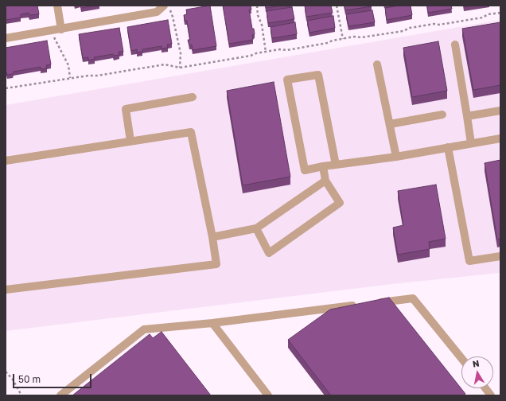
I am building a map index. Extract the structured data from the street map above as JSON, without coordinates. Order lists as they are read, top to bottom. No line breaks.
{"scale_bar":"50 m","north":"top"}
